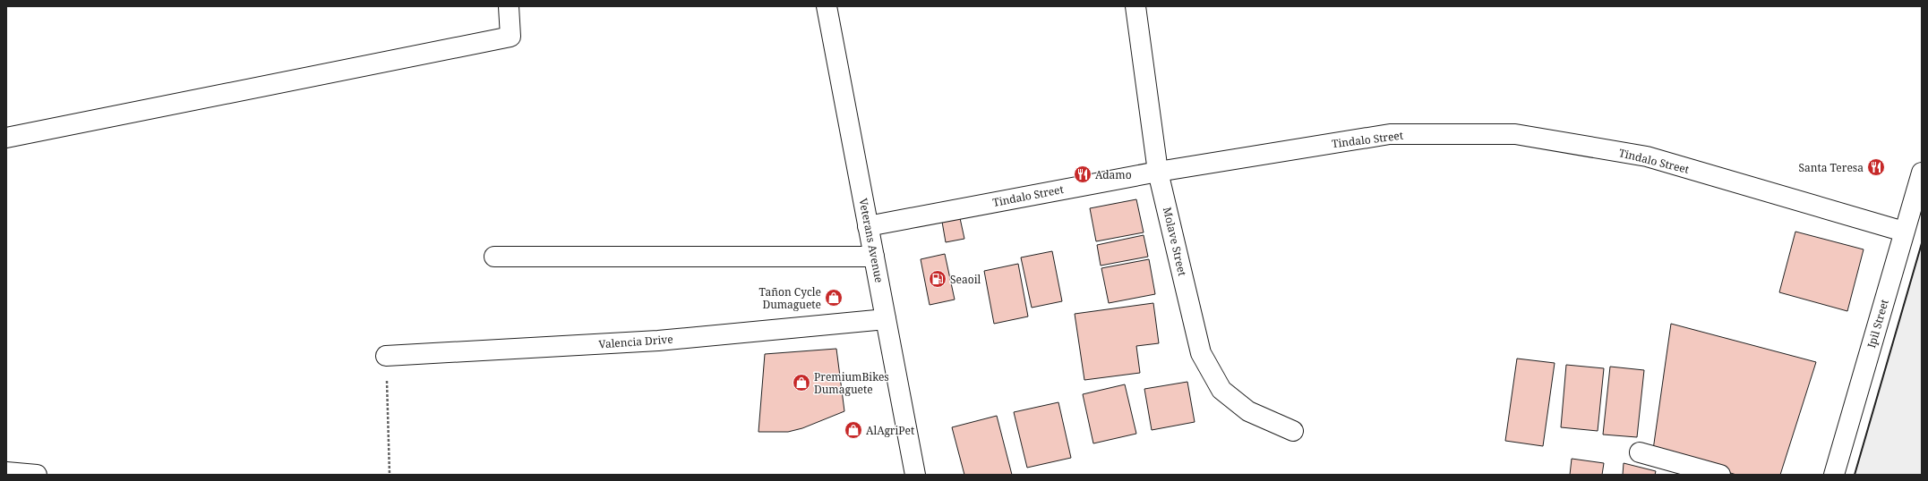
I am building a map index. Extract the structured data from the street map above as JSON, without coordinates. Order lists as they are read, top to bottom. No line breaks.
{"streets":{"main road":["Tindalo Street","Veterans Avenue","Molave Street","Ipil Street","Valencia Drive"]},"crossings":[["Tindalo Street","Veterans Avenue"],["Tindalo Street","Molave Street"],["Tindalo Street","Ipil Street"],["Veterans Avenue","Valencia Drive"]],"places":{"restaurant":["Santa Teresa","Adamo"],"fuel station":["Seaoil"],"shop":["Tañon Cycle Dumaguete","PremiumBikes Dumaguete","AlAgriPet"]}}
